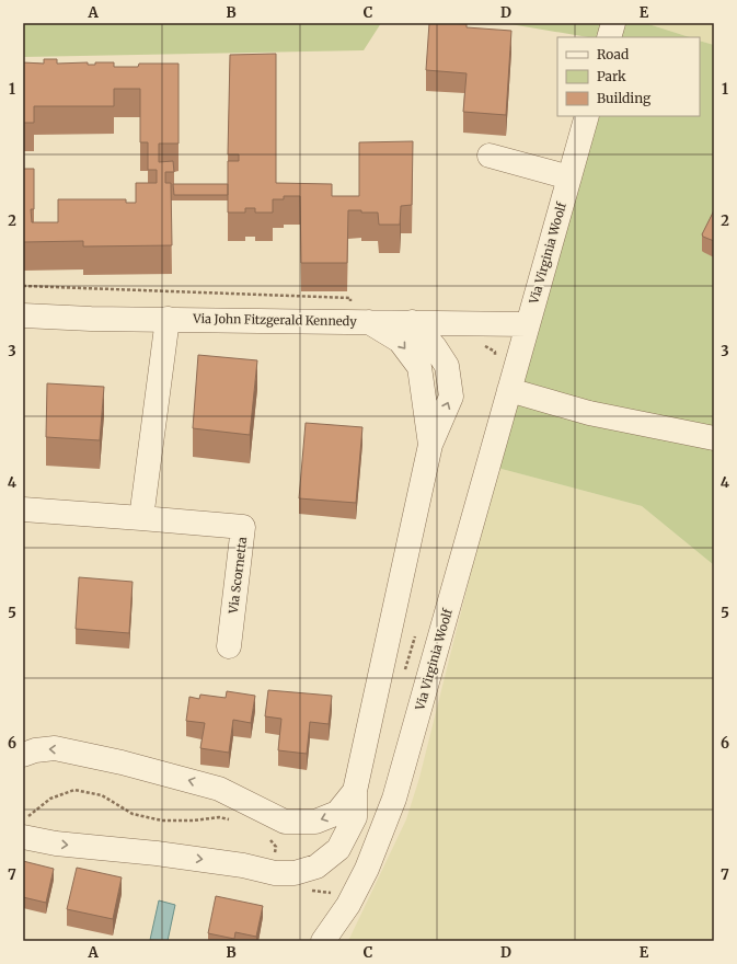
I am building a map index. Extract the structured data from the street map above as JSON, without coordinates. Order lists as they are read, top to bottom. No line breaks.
{"streets":{"street":["Via Virginia Woolf","Via John Fitzgerald Kennedy","Via Scornetta"]},"crossings":[["Via Virginia Woolf","Via John Fitzgerald Kennedy"]],"legend":["Road","Park","Building"],"grid":{"columns":["A","B","C","D","E"],"rows":["1","2","3","4","5","6","7"]}}
